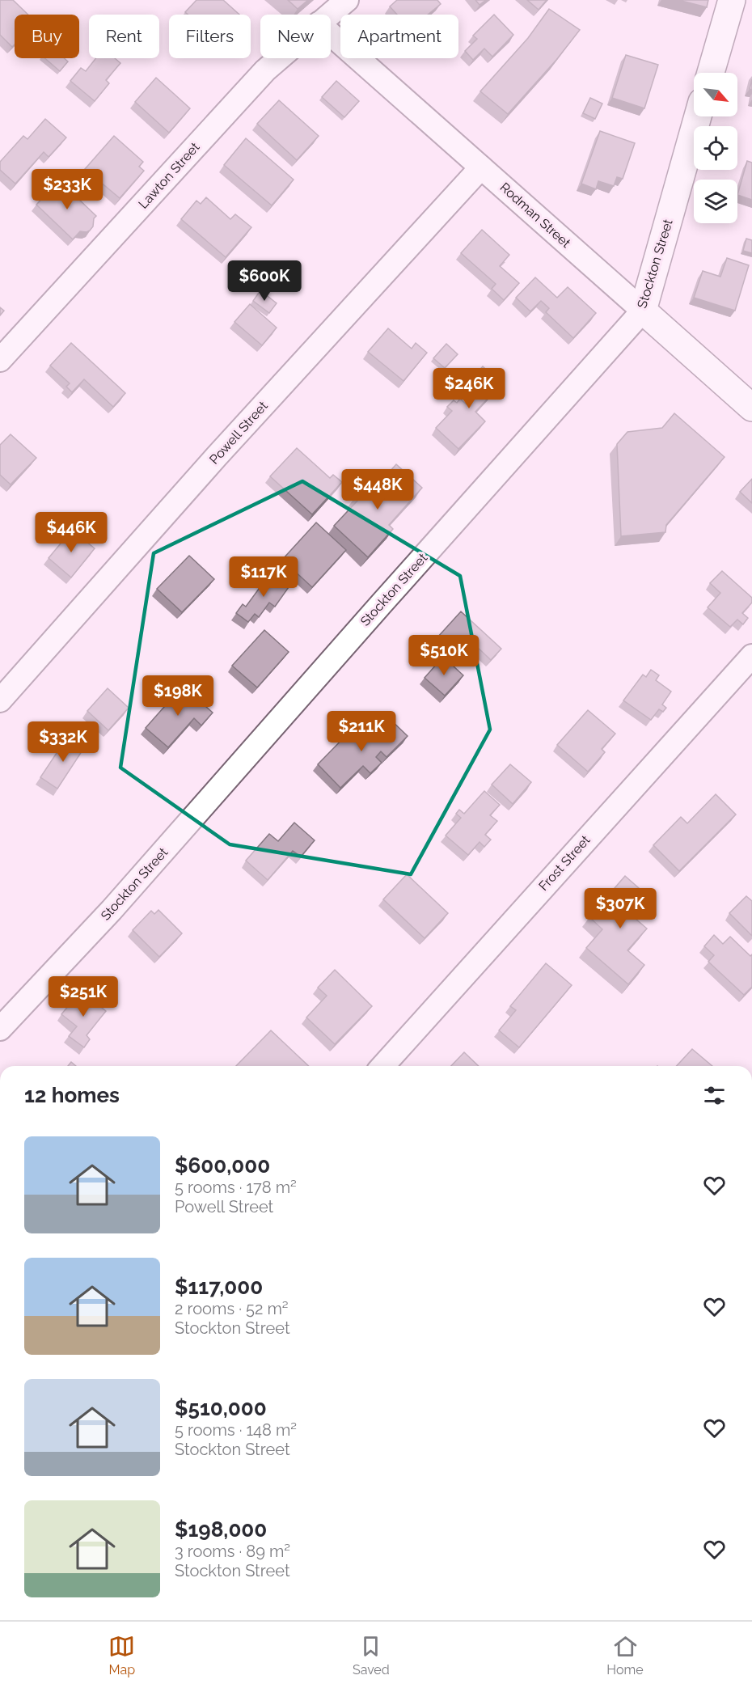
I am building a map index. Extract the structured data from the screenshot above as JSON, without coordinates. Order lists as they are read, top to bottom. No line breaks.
{"streets":{"street":["Lawton Street","Rodman Street","Stockton Street","Powell Street","Frost Street"]},"crossings":[["Rodman Street","Stockton Street"],["Rodman Street","Powell Street"]],"north":"bottom right","page":{"chip":["Buy","Rent","Filters","New","Apartment"],"price":["$233K","$600K","$246K","$448K","$446K","$117K","$510K","$198K","$211K","$332K","$307K","$251K"],"heading":"12 homes","list":[{"name":"$600,000","note":"5 rooms · 178 m² · Powell Street"},{"name":"$117,000","note":"2 rooms · 52 m² · Stockton Street"},{"name":"$510,000","note":"5 rooms · 148 m² · Stockton Street"},{"name":"$198,000","note":"3 rooms · 89 m² · Stockton Street"}],"tabs":["Map","Saved","Home"]}}
